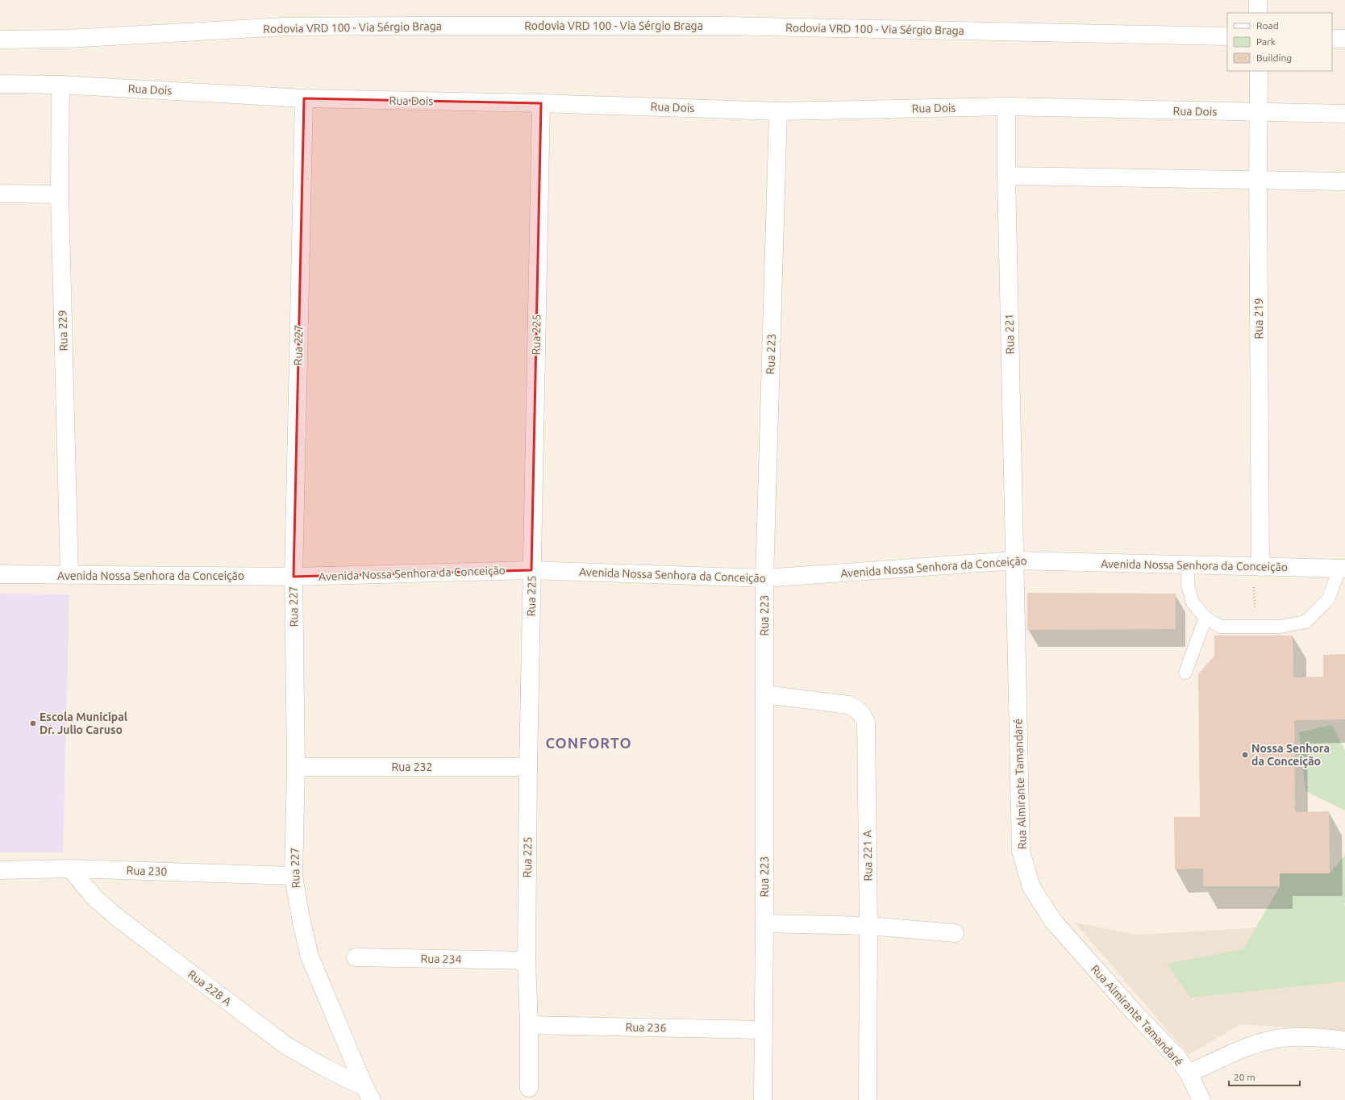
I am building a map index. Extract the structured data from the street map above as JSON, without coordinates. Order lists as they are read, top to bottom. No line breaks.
{"streets":{"street":["Rodovia VRD 100 - Via Sérgio Braga","Rua Dois","Rua 219","Rua 229","Rua 221","Rua 225","Rua 227","Rua 223","Avenida Nossa Senhora da Conceição","Rua 232","Rua Almirante Tamandaré","Rua 221 A","Rua 230","Rua 234","Rua 228 A","Rua 236"]},"crossings":[["Rua Dois","Rua 219"],["Rua Dois","Rua 229"],["Rua Dois","Rua 221"],["Rua Dois","Rua 225"],["Rua Dois","Rua 227"],["Rua Dois","Rua 223"],["Rua 219","Avenida Nossa Senhora da Conceição"],["Rua 229","Avenida Nossa Senhora da Conceição"],["Rua 221","Avenida Nossa Senhora da Conceição"],["Rua 221","Rua Almirante Tamandaré"],["Rua 225","Avenida Nossa Senhora da Conceição"],["Rua 225","Rua 232"],["Rua 225","Rua 234"],["Rua 225","Rua 236"],["Rua 227","Avenida Nossa Senhora da Conceição"],["Rua 227","Rua 232"],["Rua 227","Rua 230"],["Rua 227","Rua 228 A"],["Rua 223","Avenida Nossa Senhora da Conceição"],["Rua 223","Rua 221 A"],["Rua 223","Rua 236"],["Avenida Nossa Senhora da Conceição","Rua Almirante Tamandaré"],["Rua 230","Rua 228 A"]],"districts":["CONFORTO"],"places":["Escola Municipal Dr. Julio Caruso","Nossa Senhora da Conceição"],"legend":["Road","Park","Building"],"scale_bar":"20 m"}
